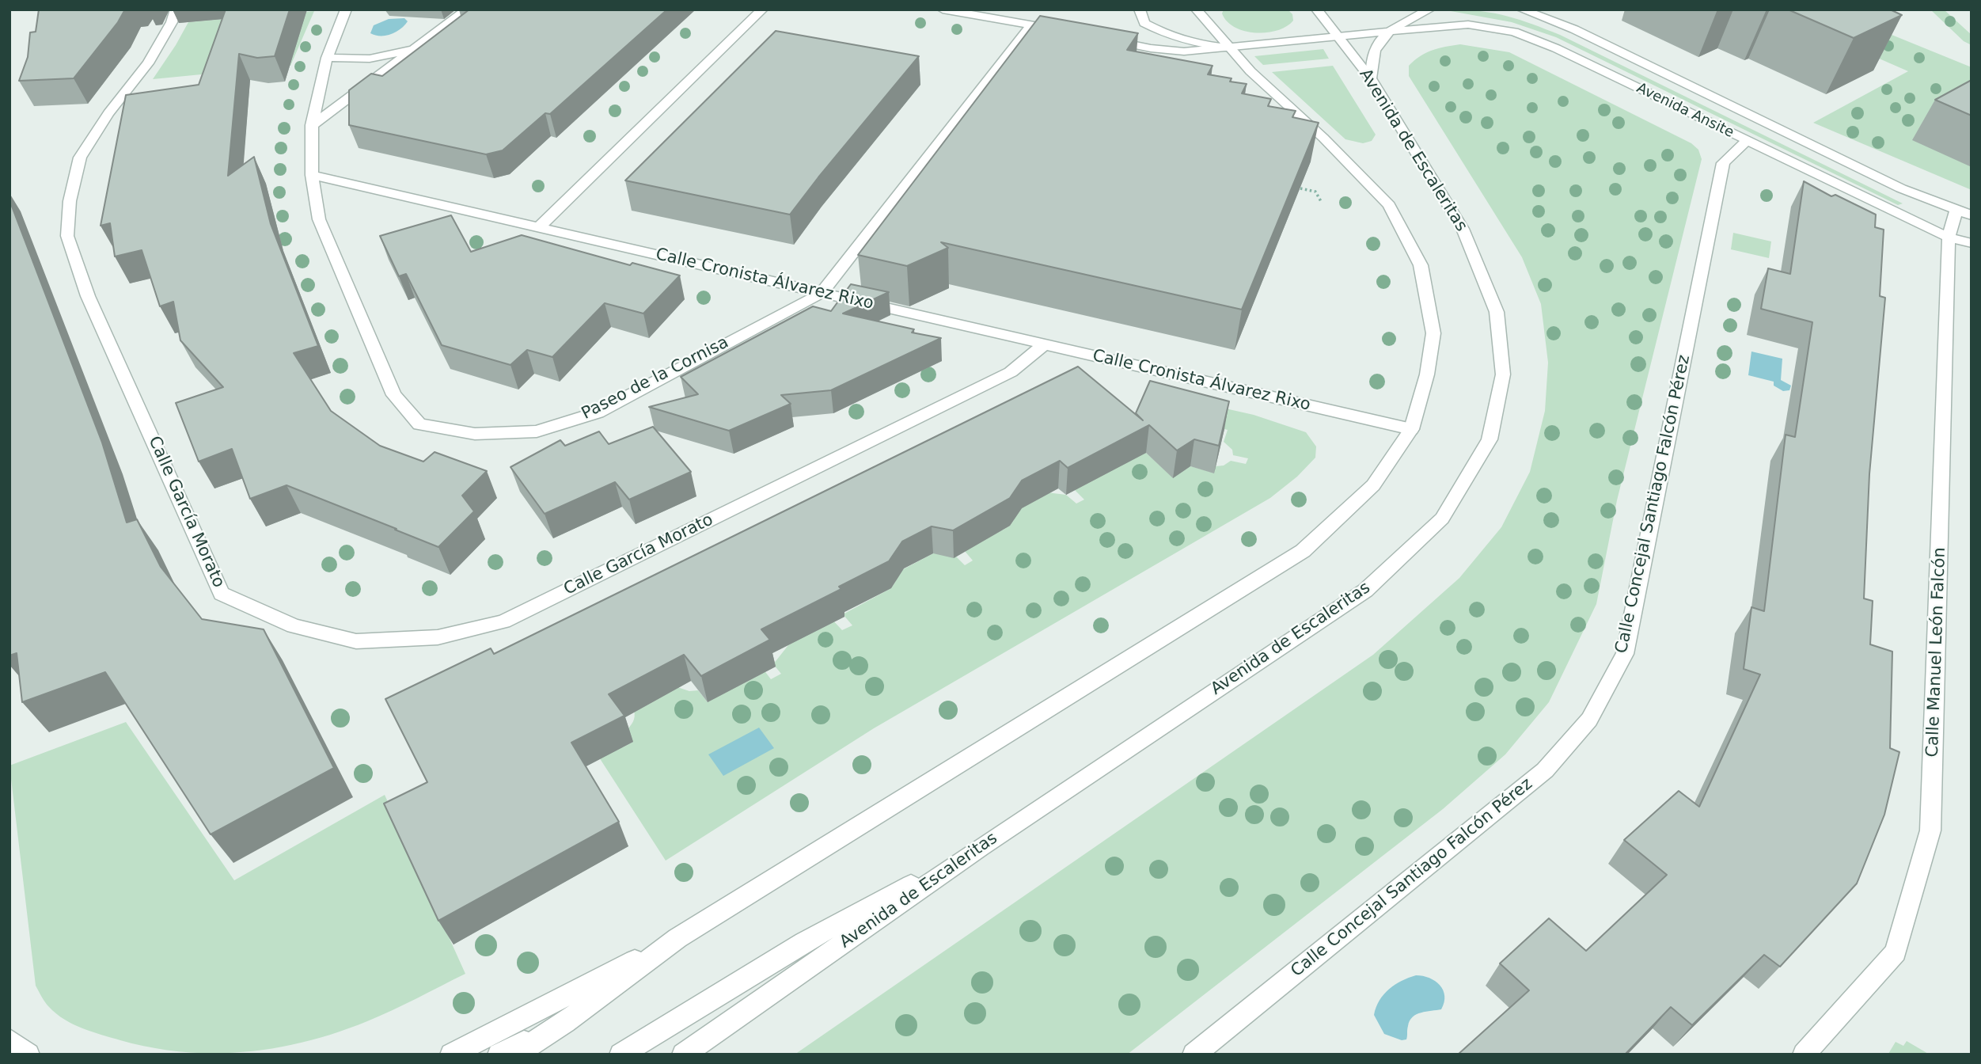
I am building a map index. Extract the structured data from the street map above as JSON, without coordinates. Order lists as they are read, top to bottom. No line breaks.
{"streets":{"street":["Avenida Ansite","Avenida de Escaleritas","Calle Cronista Álvarez Rixo","Paseo de la Cornisa","Calle Concejal Santiago Falcón Pérez","Calle García Morato","Calle Manuel León Falcón"]},"crossings":[["Avenida Ansite","Avenida de Escaleritas"],["Avenida Ansite","Calle Concejal Santiago Falcón Pérez"],["Avenida Ansite","Calle Manuel León Falcón"],["Calle Cronista Álvarez Rixo","Paseo de la Cornisa"],["Calle Cronista Álvarez Rixo","Calle García Morato"]]}
